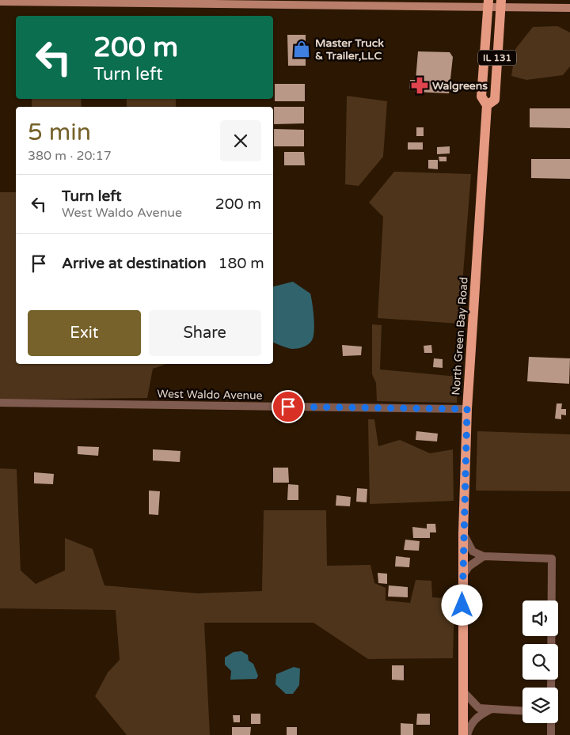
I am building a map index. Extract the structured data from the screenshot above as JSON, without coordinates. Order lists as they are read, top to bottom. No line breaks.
{"streets":{"main road":["IL 131","North Green Bay Road"],"street":["West Waldo Avenue"]},"crossings":[["North Green Bay Road","West Waldo Avenue"]],"places":{"shop":["Master Truck & Trailer,LLC"],"pharmacy":["Walgreens"]},"page":{"turn":["200 m","Turn left"],"heading":["5 min","380 m · 20:17"],"list":[{"name":"Turn left","note":"West Waldo Avenue","value":"200 m"},{"name":"Arrive at destination","value":"180 m"}],"buttons":["Exit","Share"]}}
